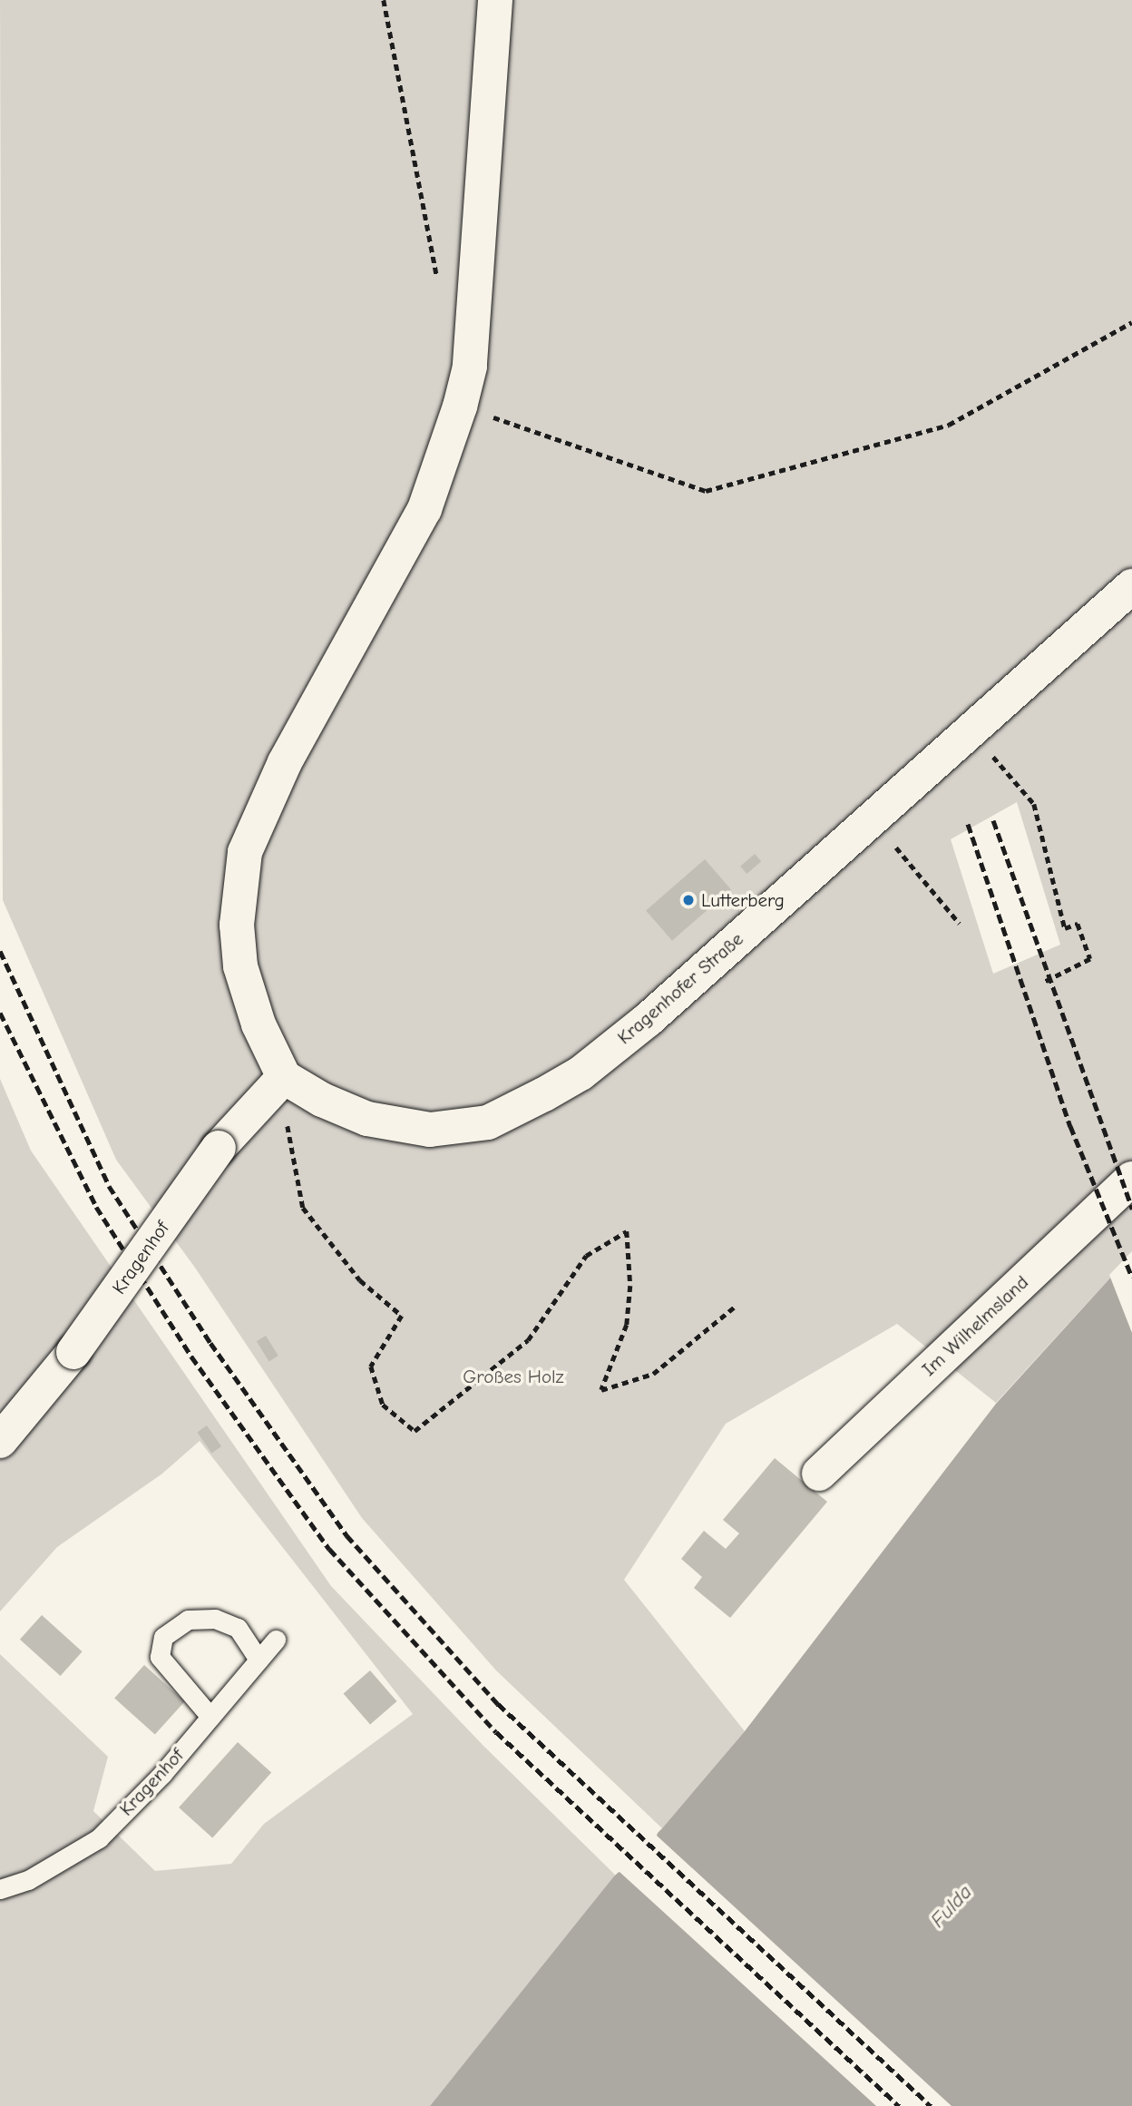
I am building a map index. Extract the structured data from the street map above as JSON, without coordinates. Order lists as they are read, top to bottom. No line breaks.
{"streets":{"street":["Kragenhofer Straße","Kragenhof","Im Wilhelmsland"]},"crossings":[["Kragenhofer Straße","Kragenhof"]],"water":["Fulda"],"parks":["Großes Holz"],"places":["Lutterberg"]}
